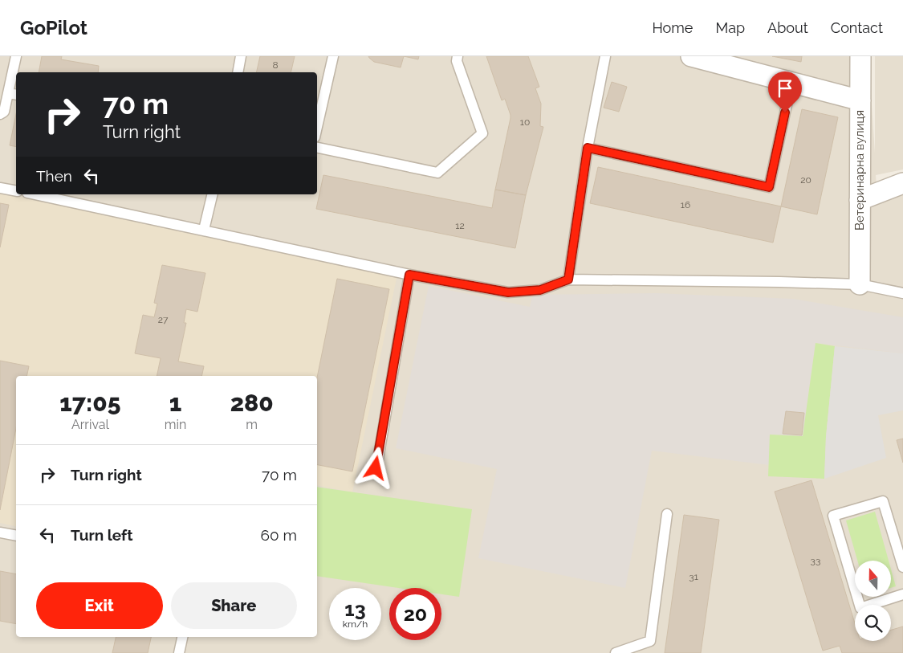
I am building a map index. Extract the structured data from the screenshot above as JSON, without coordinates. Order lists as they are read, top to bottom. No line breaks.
{"streets":{"street":["Ветеринарна вулиця"]},"house_numbers":["8","10","20","16","12","27","33","31"],"north":"top","page":{"header":"GoPilot","nav":["Home","Map","About","Contact"],"turn":["70 m","Turn right"],"then":"Then","eta":["17:05","Arrival","1","min","280","m"],"list":[{"name":"Turn right","value":"70 m"},{"name":"Turn left","value":"60 m"}],"buttons":["Exit","Share"],"speed":"13 km/h","limit":"20"}}
